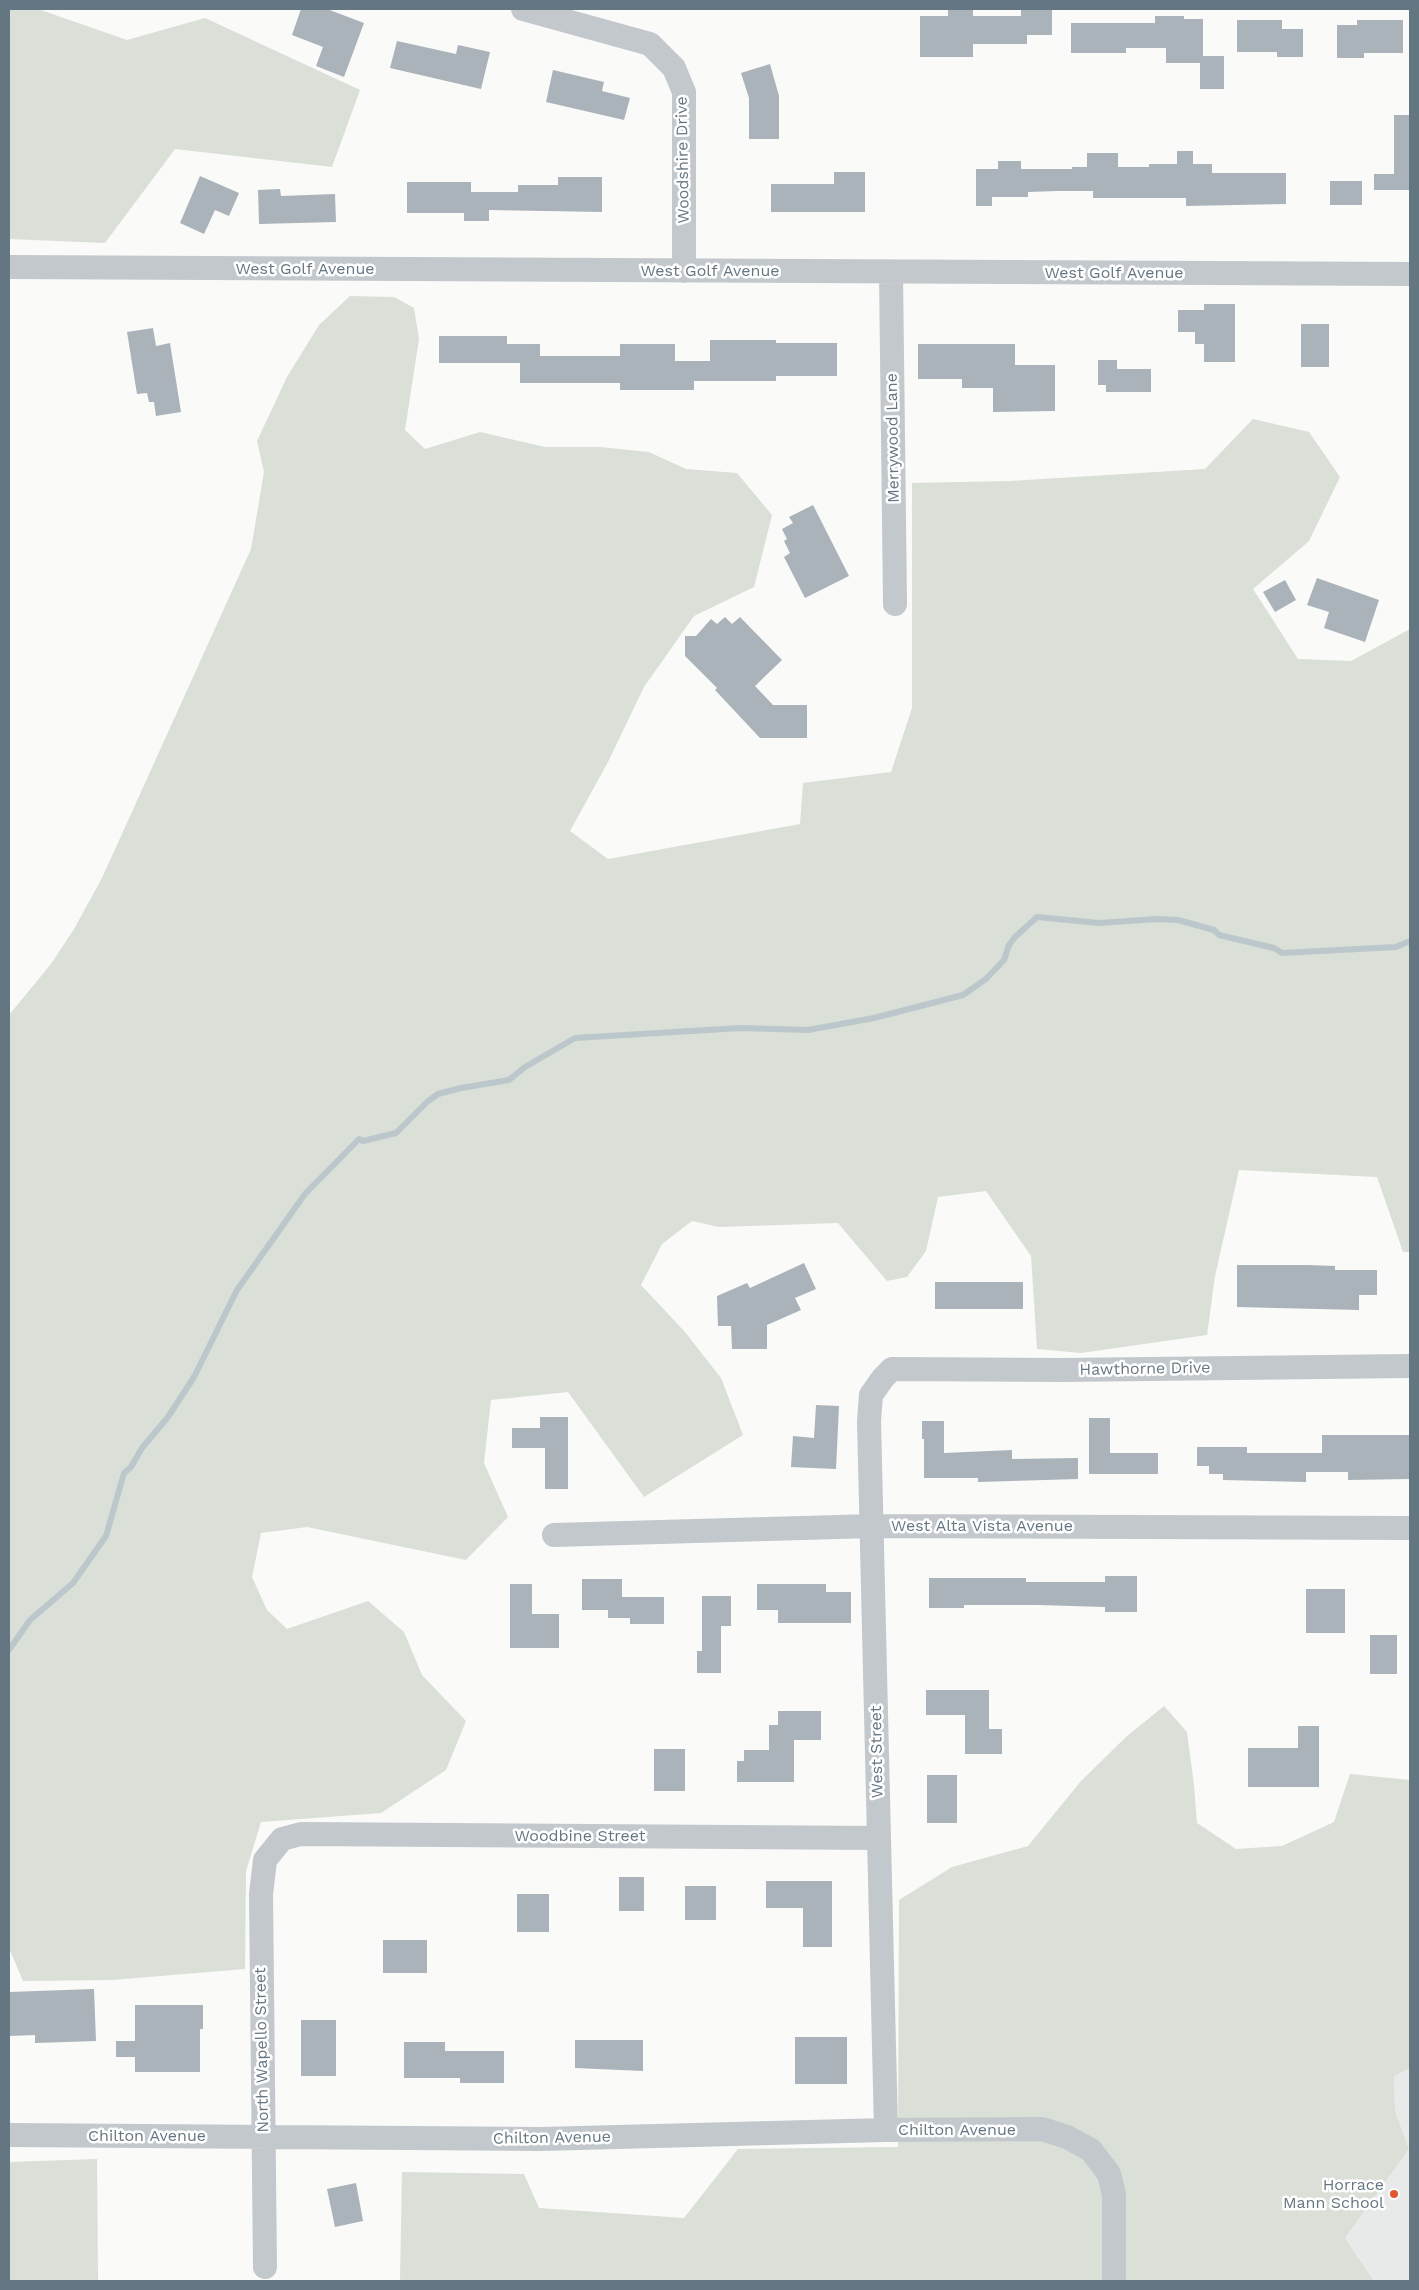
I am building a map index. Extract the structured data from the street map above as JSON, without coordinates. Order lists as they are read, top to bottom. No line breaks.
{"streets":{"street":["Woodshire Drive","West Golf Avenue","Merrywood Lane","Hawthorne Drive","West Alta Vista Avenue","West Street","Woodbine Street","North Wapello Street","Chilton Avenue"]},"crossings":[["Woodshire Drive","West Golf Avenue"],["West Golf Avenue","Merrywood Lane"],["Hawthorne Drive","West Street"],["West Alta Vista Avenue","West Street"],["West Street","Woodbine Street"],["West Street","Chilton Avenue"],["Woodbine Street","North Wapello Street"],["North Wapello Street","Chilton Avenue"]],"places":["Horrace Mann School"]}
